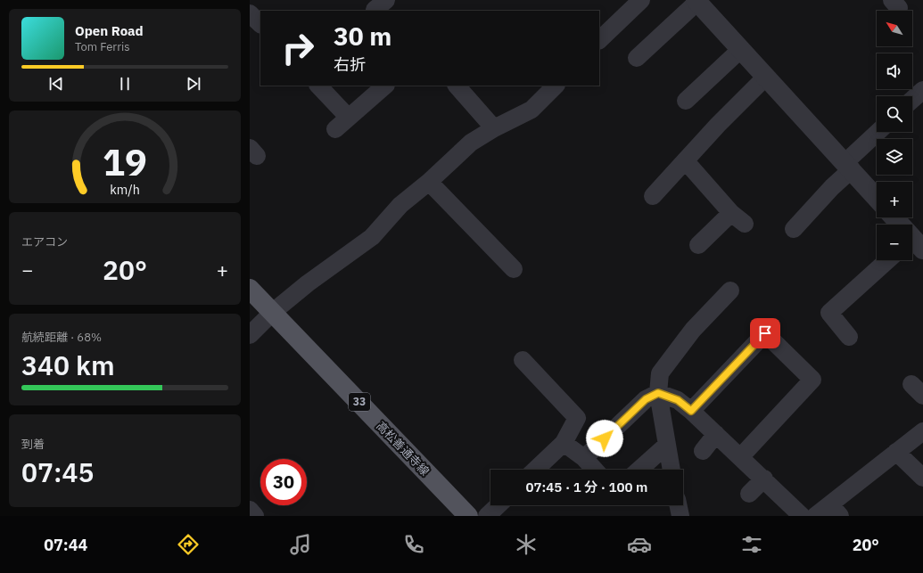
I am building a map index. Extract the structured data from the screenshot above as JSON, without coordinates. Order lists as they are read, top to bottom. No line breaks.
{"streets":{"main road":["33","高松善通寺線"]},"north":"top left","page":{"map_buttons":["+","−"],"turn":["30 m","右折"],"song":["Open Road","Tom Ferris"],"tile":["エアコン",["航続距離 · 68%","340 km"],["到着","07:45"]],"heat":["−","20°","+"],"limit":"30","trip":"07:45 · 1 分 · 100 m","tabs":["07:44","20°"],"gauge":["19","km/h"]}}
